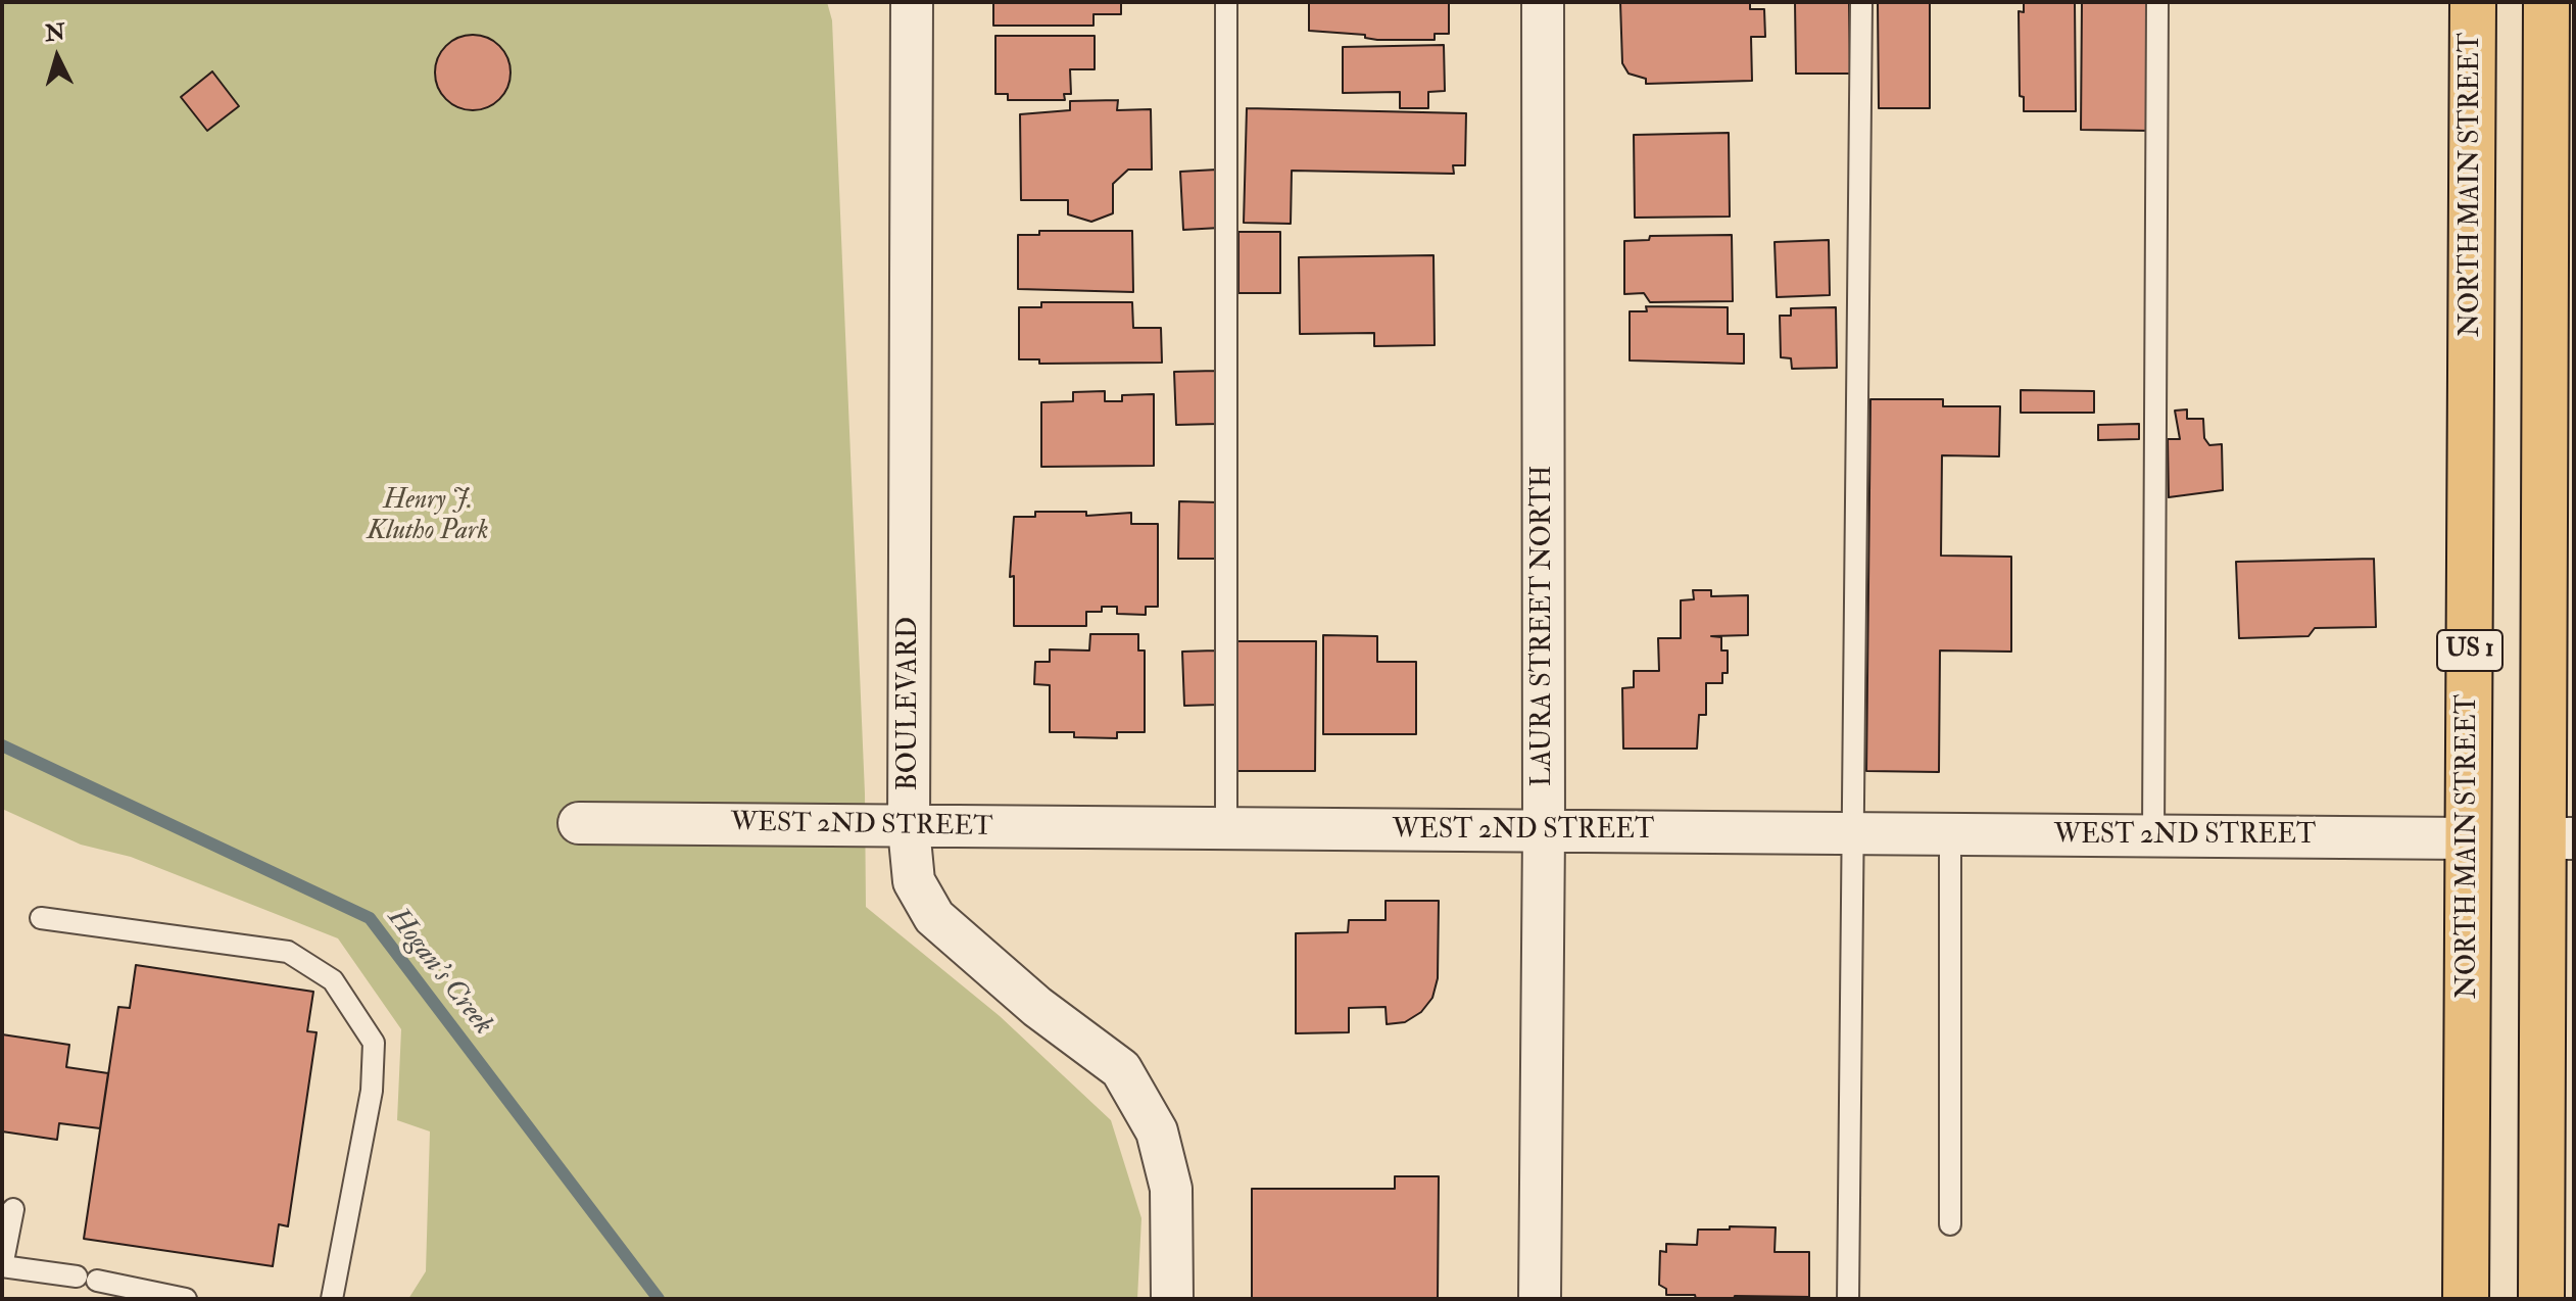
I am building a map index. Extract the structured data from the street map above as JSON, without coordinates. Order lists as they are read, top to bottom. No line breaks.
{"streets":{"main road":["NORTH MAIN STREET","US 1"],"street":["LAURA STREET NORTH","BOULEVARD","WEST 2ND STREET"]},"crossings":[["NORTH MAIN STREET","WEST 2ND STREET"],["LAURA STREET NORTH","WEST 2ND STREET"],["BOULEVARD","WEST 2ND STREET"]],"water":["Hogan's Creek"],"parks":["Henry J. Klutho Park"],"north":"top"}
